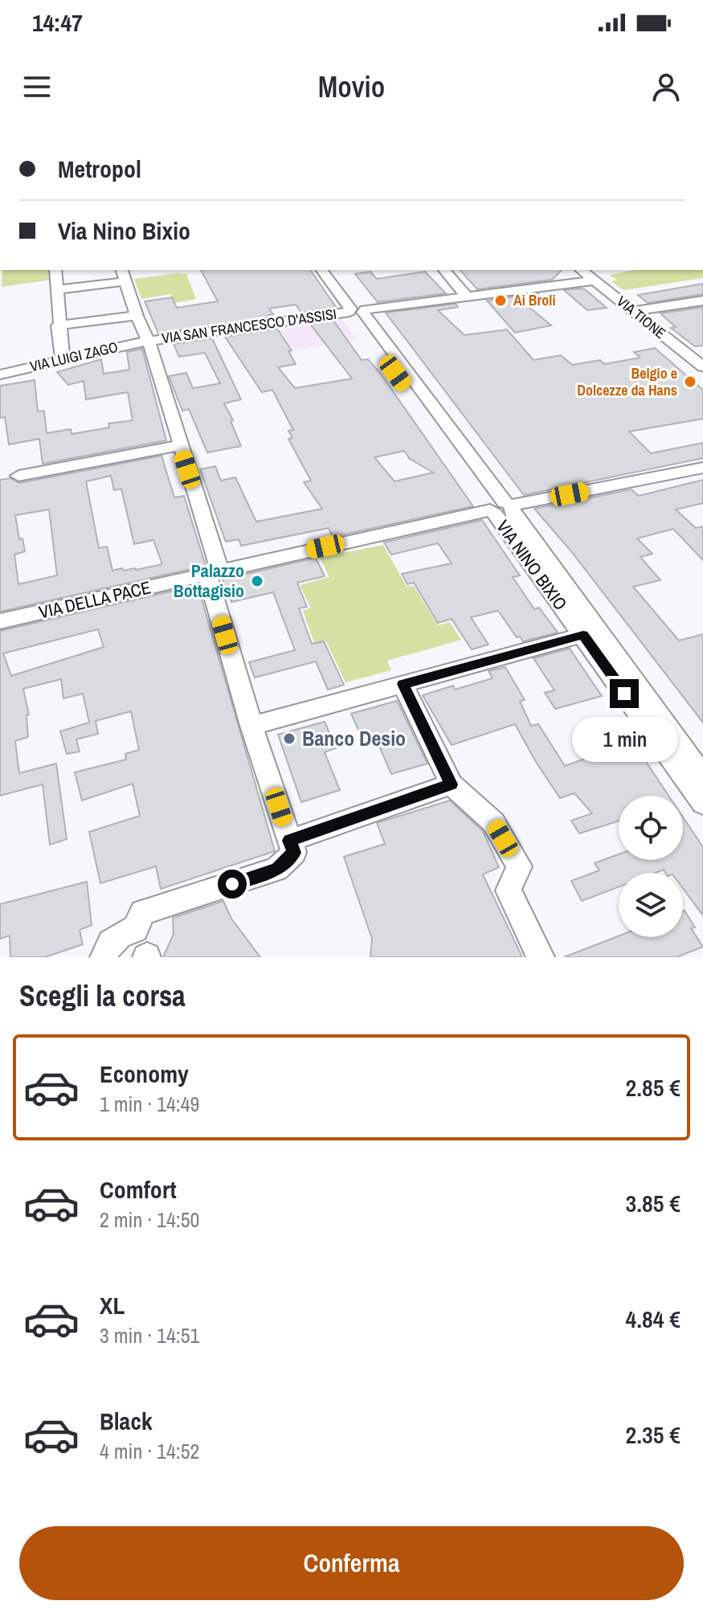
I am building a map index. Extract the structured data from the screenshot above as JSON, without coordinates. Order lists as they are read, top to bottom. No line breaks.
{"streets":{"street":["VIA TIONE","VIA SAN FRANCESCO D'ASSISI","VIA LUIGI ZAGO","VIA NINO BIXIO","VIA DELLA PACE"]},"crossings":[["VIA TIONE","VIA SAN FRANCESCO D'ASSISI"],["VIA SAN FRANCESCO D'ASSISI","VIA LUIGI ZAGO"],["VIA SAN FRANCESCO D'ASSISI","VIA NINO BIXIO"],["VIA NINO BIXIO","VIA DELLA PACE"]],"places":["Ai Broli","Belgio e Dolcezze da Hans","Palazzo Bottagisio","Banco Desio"],"page":{"status":"14:47","header":"Movio","banner":["Metropol","Via Nino Bixio"],"bubble":"1 min","heading":"Scegli la corsa","list":[{"name":"Economy","note":"1 min · 14:49","value":"2.85 €"},{"name":"Comfort","note":"2 min · 14:50","value":"3.85 €"},{"name":"XL","note":"3 min · 14:51","value":"4.84 €"},{"name":"Black","note":"4 min · 14:52","value":"2.35 €"}],"buttons":"Conferma"}}
